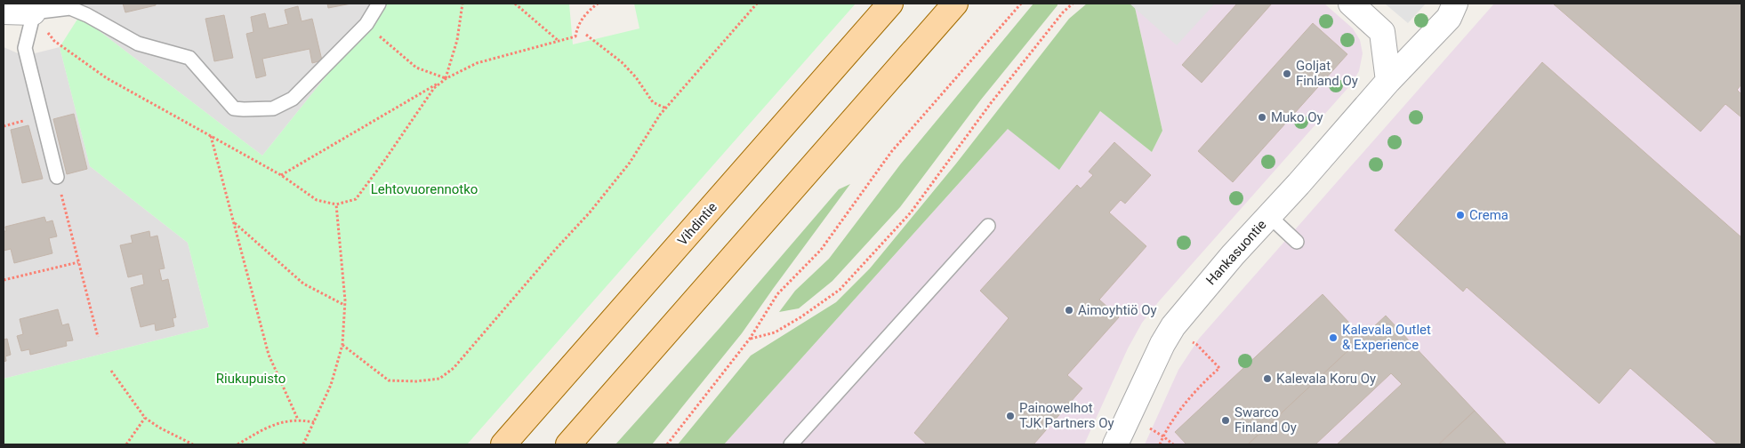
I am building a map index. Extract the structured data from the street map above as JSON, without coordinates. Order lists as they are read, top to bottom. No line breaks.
{"streets":{"main road":["Vihdintie"],"street":["Hankasuontie"]},"parks":["Lehtovuorennotko","Riukupuisto"],"places":["Goljat Finland Oy","Muko Oy","Crema","Aimoyhtiö Oy","Kalevala Outlet & Experience","Kalevala Koru Oy","Painowelhot TJK Partners Oy","Swarco Finland Oy"]}
